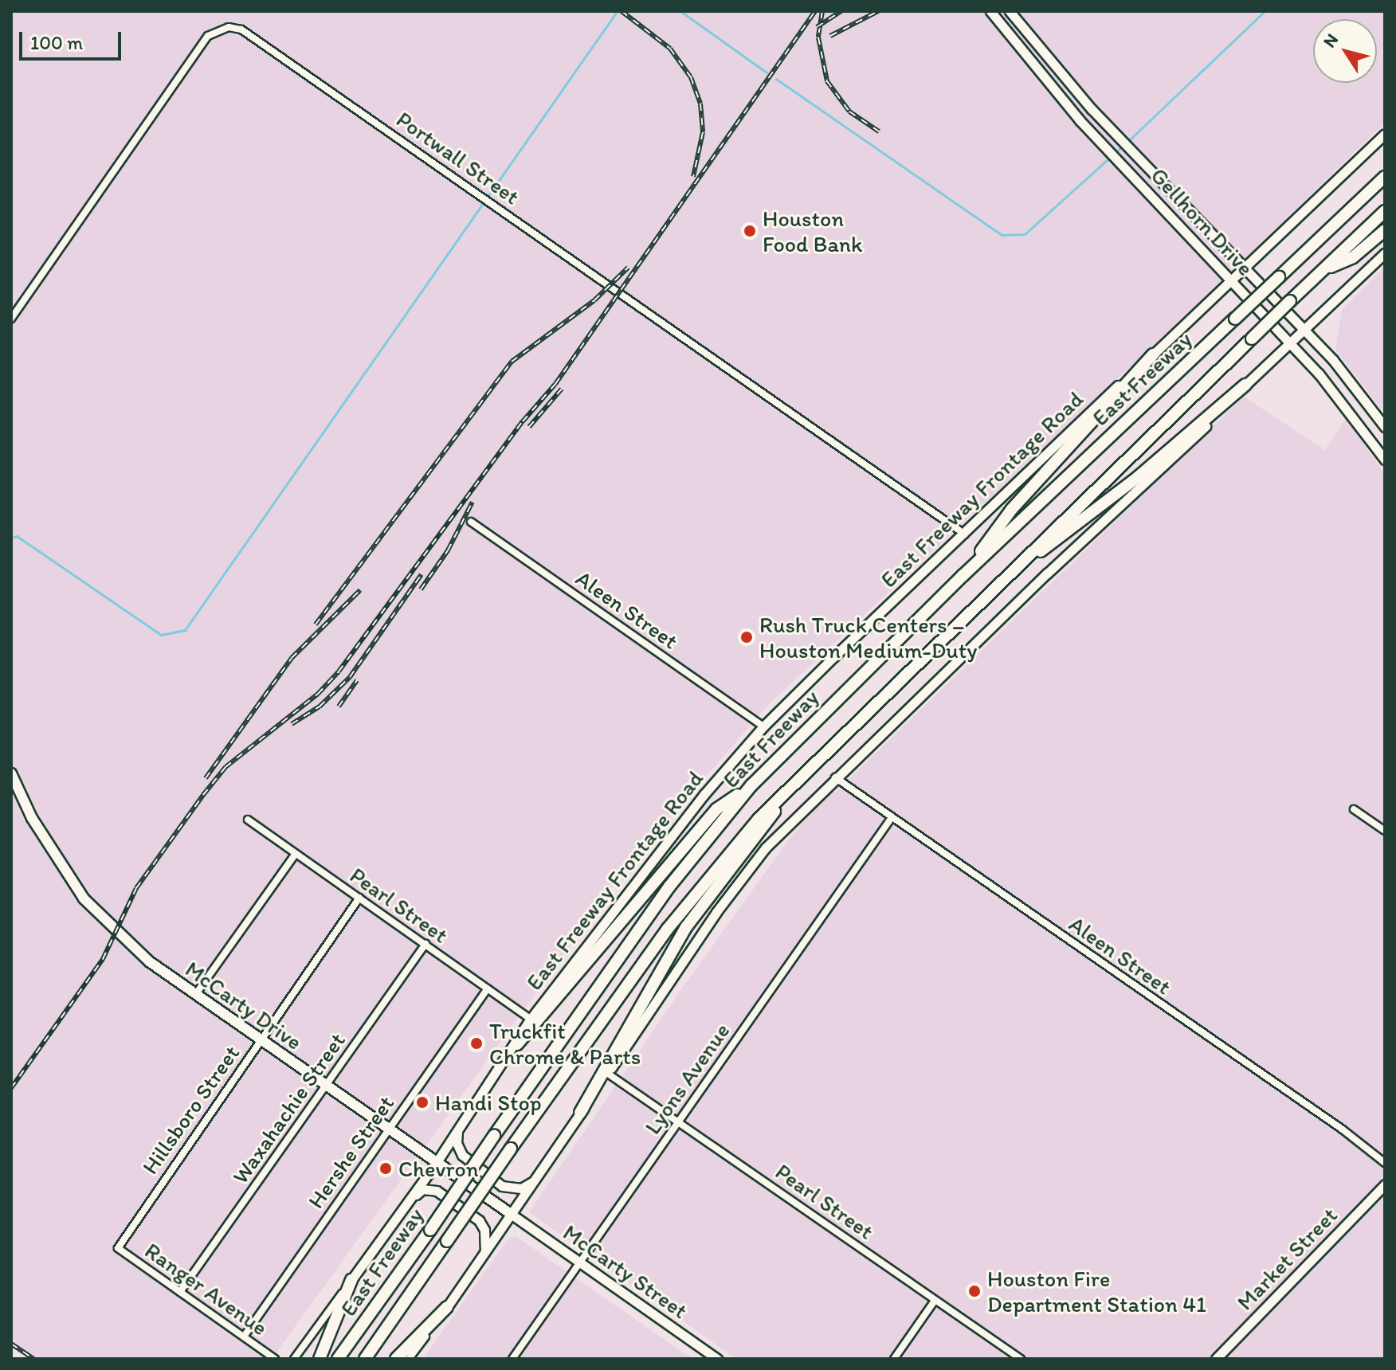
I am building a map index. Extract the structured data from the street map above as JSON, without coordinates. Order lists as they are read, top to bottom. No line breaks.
{"streets":{"highway":["East Freeway"],"main road":["Gellhorn Drive","East Freeway Frontage Road","McCarty Drive","Market Street","McCarty Street"],"street":["Portwall Street","Aleen Street","Pearl Street","Lyons Avenue","Waxahachie Street","Hillsboro Street","Hershe Street","Ranger Avenue"]},"crossings":[["Portwall Street","East Freeway Frontage Road"],["Gellhorn Drive","East Freeway Frontage Road"],["East Freeway Frontage Road","Aleen Street"],["East Freeway Frontage Road","Pearl Street"],["East Freeway Frontage Road","McCarty Drive"],["Aleen Street","Lyons Avenue"],["Pearl Street","Lyons Avenue"],["Pearl Street","Waxahachie Street"],["Pearl Street","Hillsboro Street"],["Pearl Street","Hershe Street"],["McCarty Drive","Waxahachie Street"],["McCarty Drive","Hillsboro Street"],["McCarty Drive","Hershe Street"],["McCarty Drive","McCarty Street"],["Lyons Avenue","McCarty Street"],["Waxahachie Street","Ranger Avenue"],["Hillsboro Street","Ranger Avenue"],["Hershe Street","Ranger Avenue"]],"places":["Houston Food Bank","Rush Truck Centers – Houston Medium-Duty","Truckfit Chrome & Parts","Handi Stop","Chevron","Houston Fire Department Station 41"],"scale_bar":"100 m","north":"top left"}
